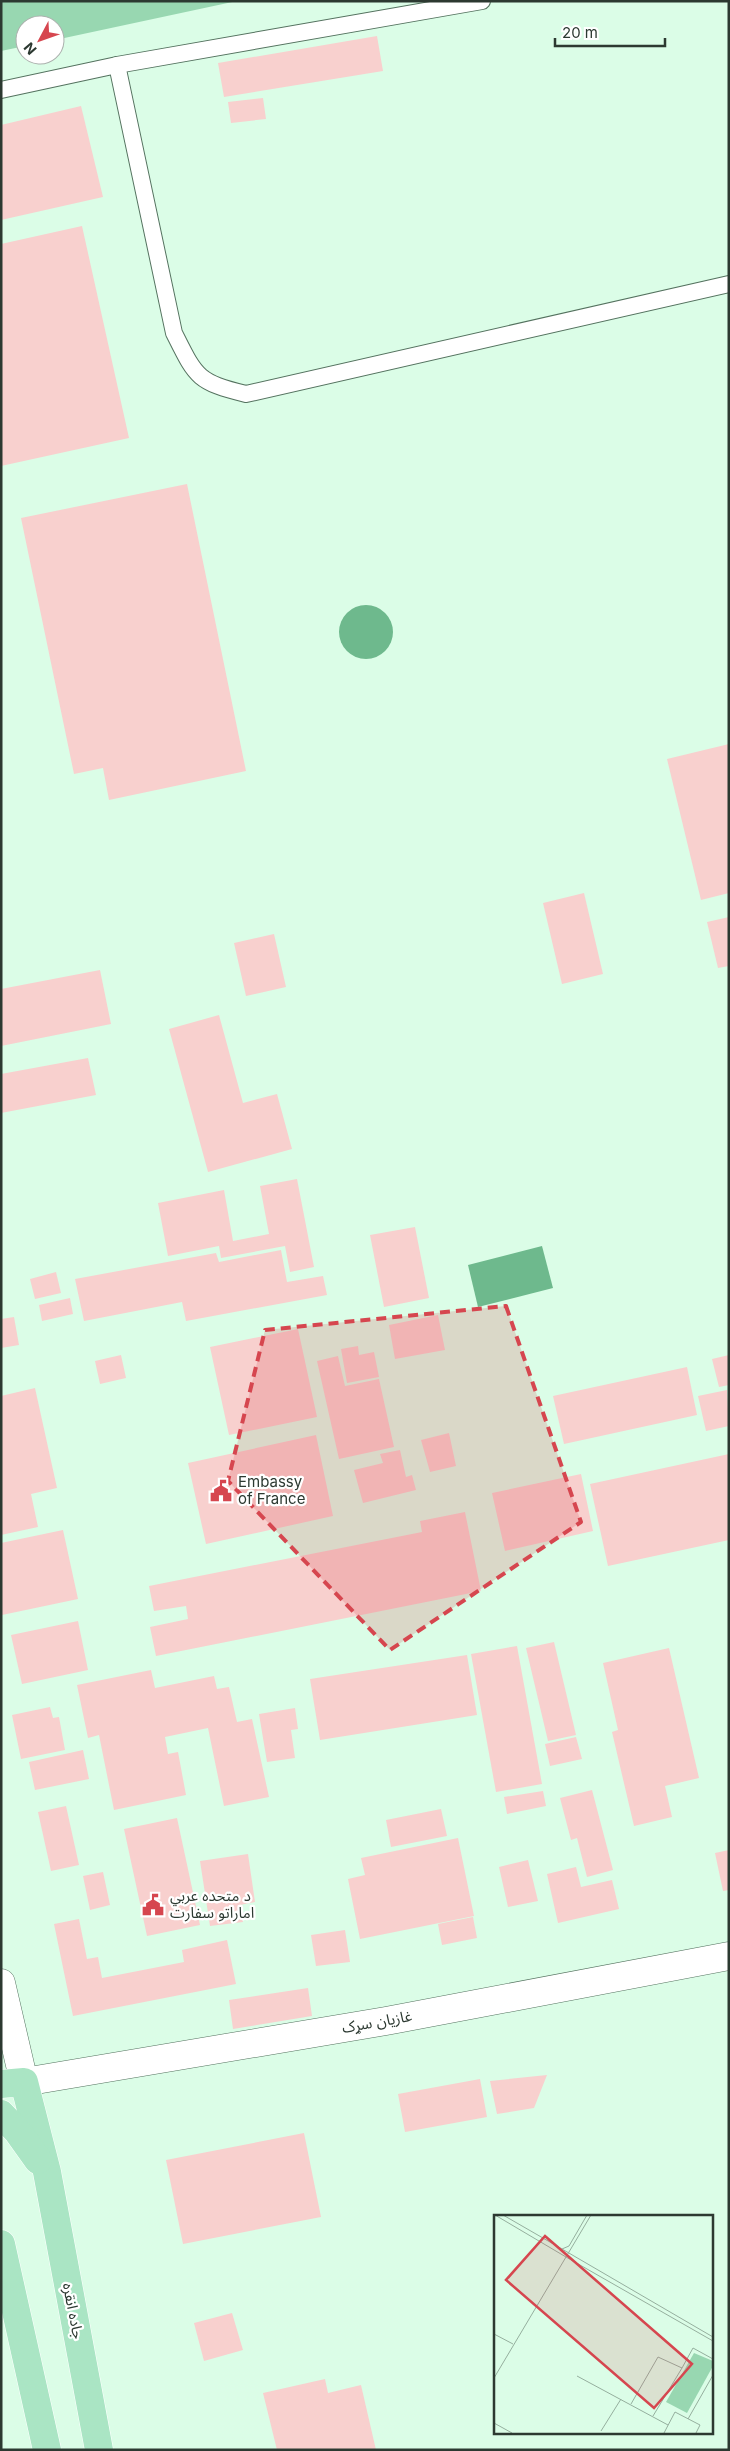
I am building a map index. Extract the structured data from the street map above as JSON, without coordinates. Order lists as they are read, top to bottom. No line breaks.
{"streets":{"main road":["غازیان سړک","جاده انقره"]},"crossings":[["غازیان سړک","جاده انقره"]],"places":{"public building":["Embassy of France","د متحده عربي اماراتو سفارت"]},"scale_bar":"20 m","north":"bottom left"}
